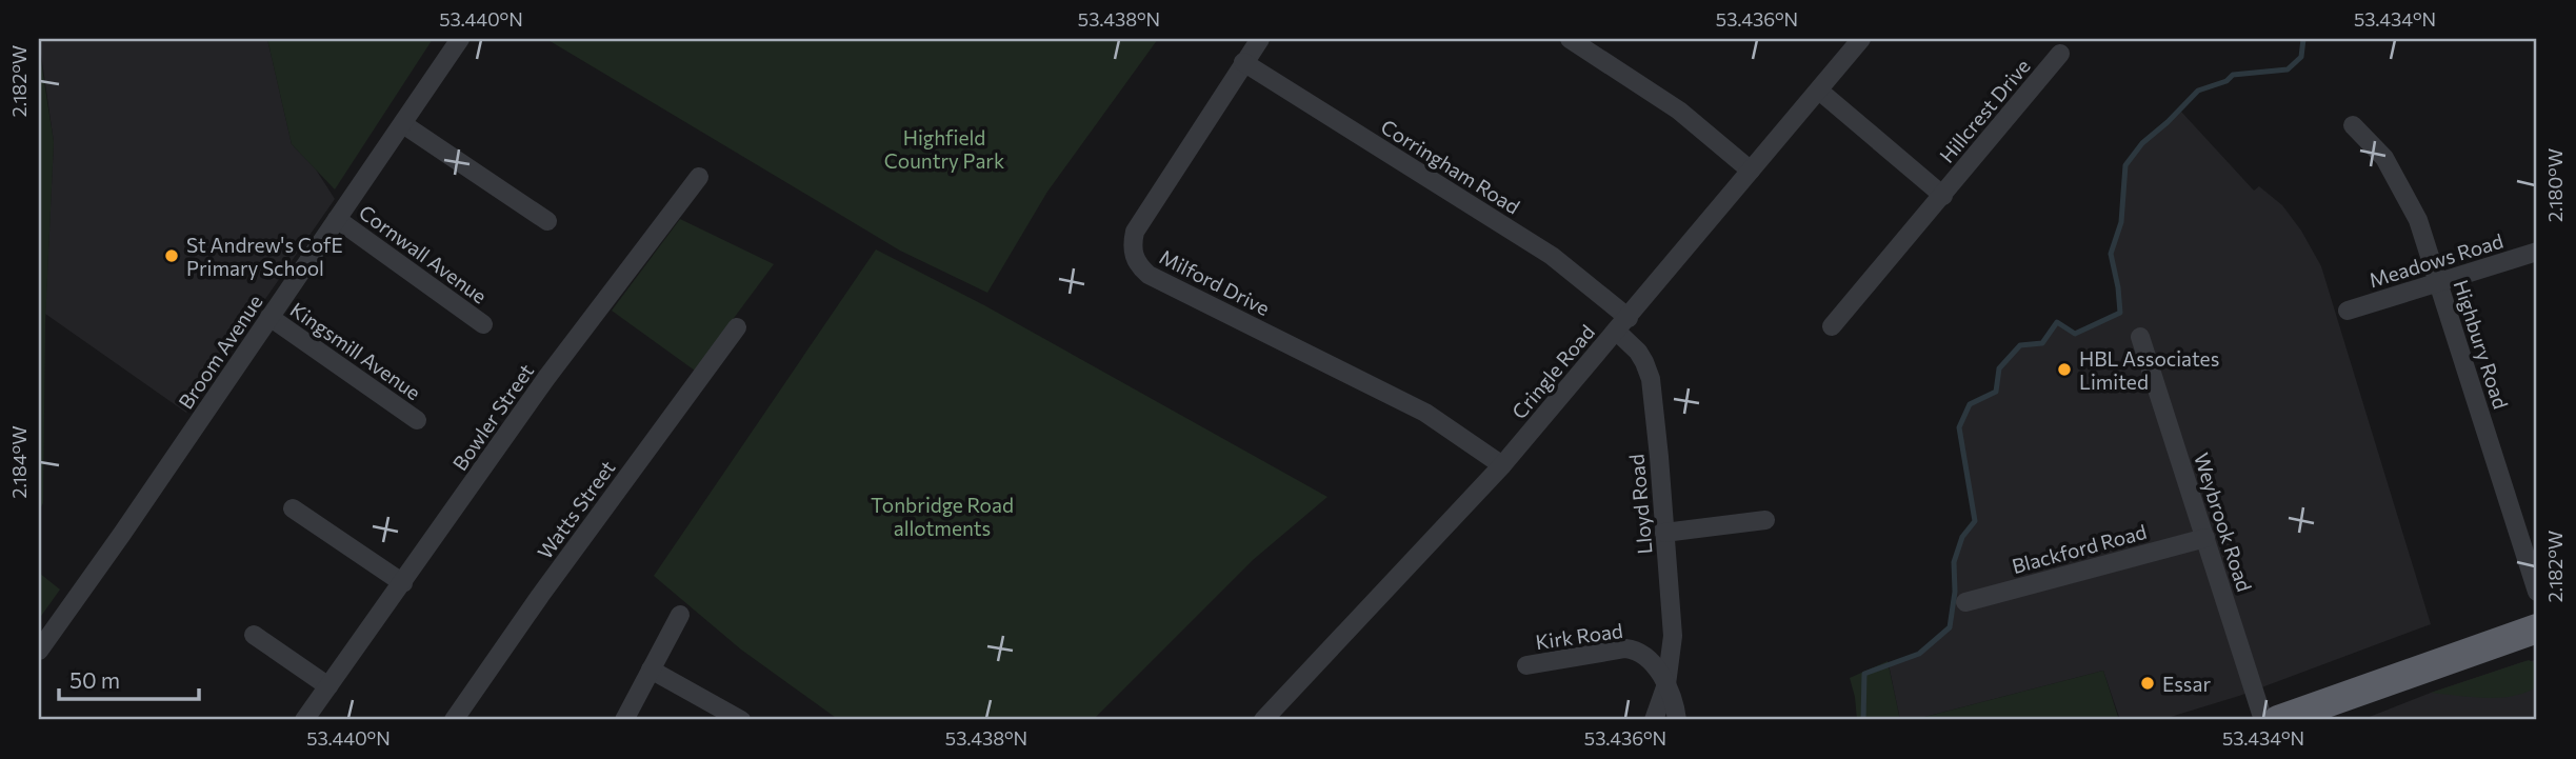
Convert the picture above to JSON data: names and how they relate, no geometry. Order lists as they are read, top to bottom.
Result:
{
  "streets": {
    "street": [
      "Hillcrest Drive",
      "Corringham Road",
      "Cornwall Avenue",
      "Meadows Road",
      "Milford Drive",
      "Highbury Road",
      "Kingsmill Avenue",
      "Broom Avenue",
      "Cringle Road",
      "Bowler Street",
      "Lloyd Road",
      "Watts Street",
      "Weybrook Road",
      "Blackford Road",
      "Kirk Road"
    ]
  },
  "crossings": [
    ["Hillcrest Drive", "Cringle Road"],
    ["Corringham Road", "Milford Drive"],
    ["Corringham Road", "Cringle Road"],
    ["Corringham Road", "Lloyd Road"],
    ["Cornwall Avenue", "Broom Avenue"],
    ["Meadows Road", "Highbury Road"],
    ["Milford Drive", "Cringle Road"],
    ["Kingsmill Avenue", "Broom Avenue"],
    ["Cringle Road", "Lloyd Road"],
    ["Lloyd Road", "Kirk Road"],
    ["Weybrook Road", "Blackford Road"]
  ],
  "parks": ["Highfield Country Park", "Tonbridge Road allotments"],
  "places": ["St Andrew's CofE Primary School", "HBL Associates Limited", "Essar"],
  "scale_bar": "50 m",
  "coordinates": [
    "53.440°N",
    "53.438°N",
    "53.436°N",
    "53.434°N",
    "2.182°W",
    "2.180°W",
    "2.184°W"
  ]
}
